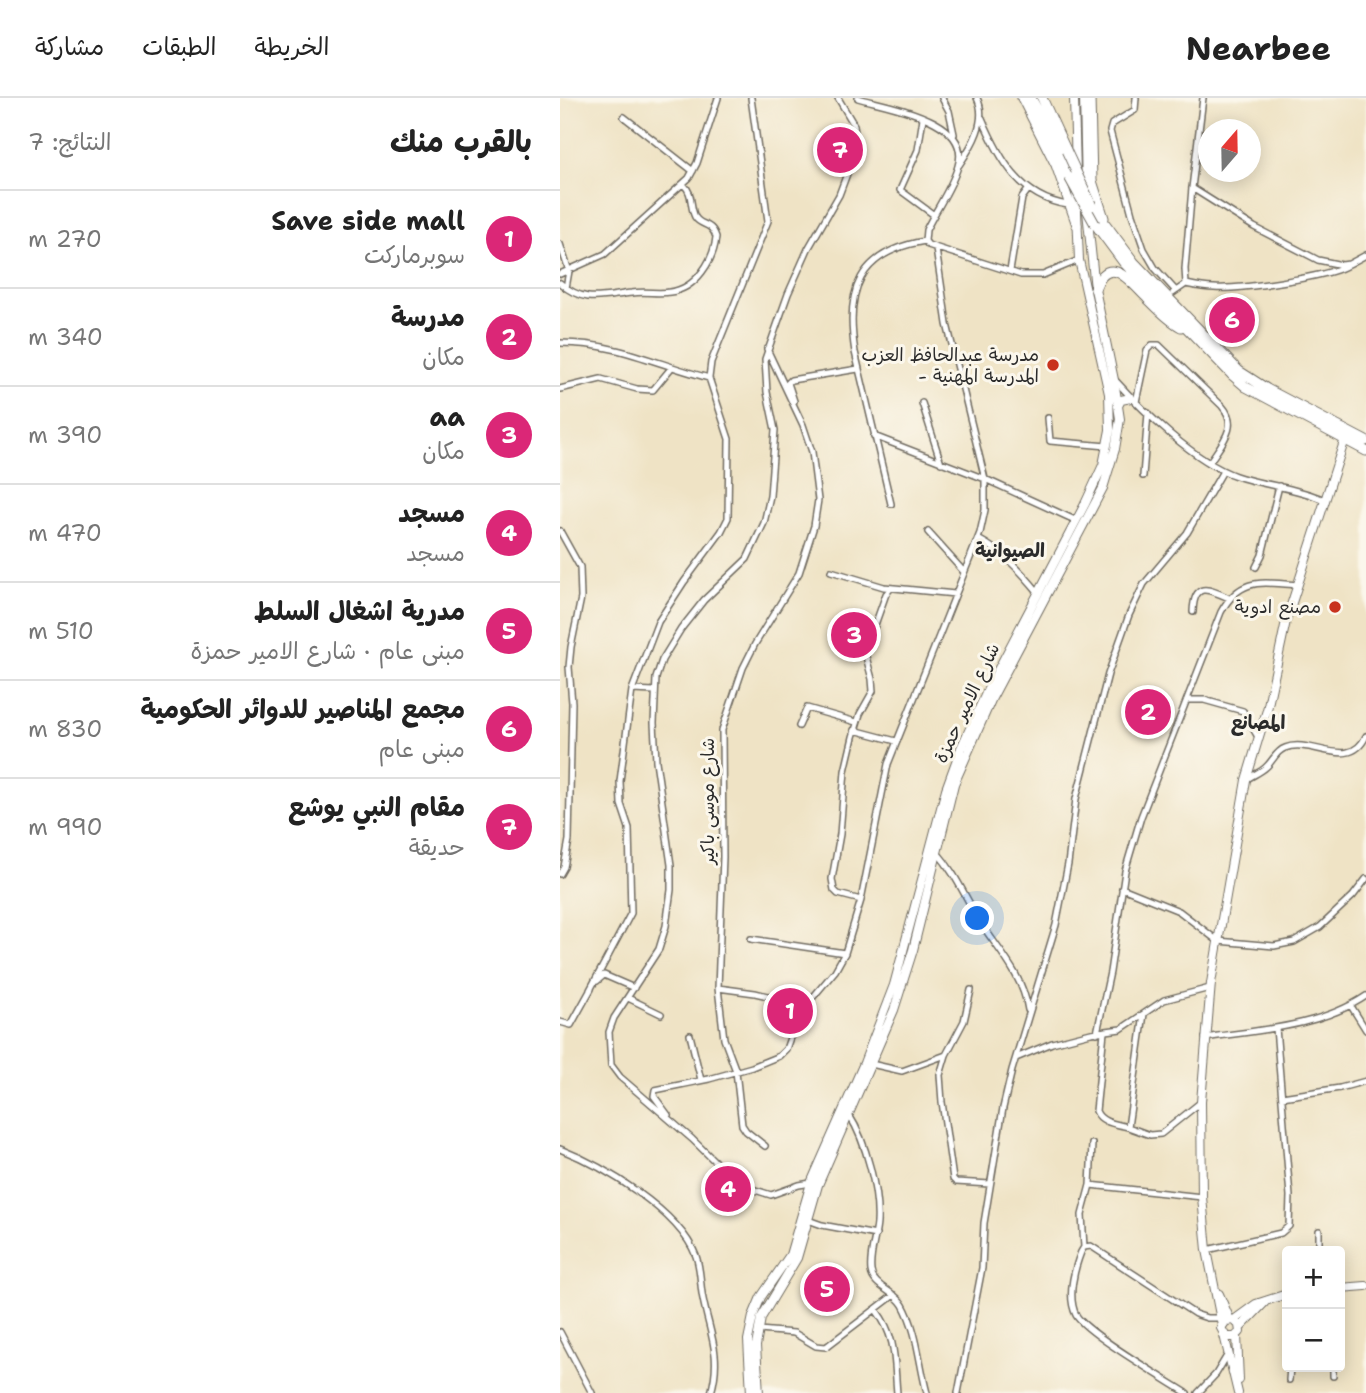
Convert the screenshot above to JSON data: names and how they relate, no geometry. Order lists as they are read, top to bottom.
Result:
{
  "streets": {
    "main road": ["شارع الامير حمزة"],
    "street": ["شارع موسى باكير"]
  },
  "districts": ["الصيوانية", "المصانع"],
  "places": ["مدرسة عبدالحافظ العزب - المدرسة المهنية", "مصنع ادوية"],
  "north": "top",
  "page": {
    "header": "Nearbee",
    "nav": ["الخريطة", "الطبقات", "مشاركة"],
    "heading": ["بالقرب منك", "النتائج: 7"],
    "pins": [
      "7",
      "6",
      "3",
      "2",
      "1",
      "4",
      "5"
    ],
    "list": [
      {
        "mark": "1",
        "name": "Save side mall",
        "note": "سوبرماركت",
        "value": "270 m"
      },
      {
        "mark": "2",
        "name": "مدرسة",
        "note": "مكان",
        "value": "340 m"
      },
      {
        "mark": "3",
        "name": "aa",
        "note": "مكان",
        "value": "390 m"
      },
      {
        "mark": "4",
        "name": "مسجد",
        "note": "مسجد",
        "value": "470 m"
      },
      {
        "mark": "5",
        "name": "مدرية اشغال السلط",
        "note": "مبنى عام · شارع الامير حمزة",
        "value": "510 m"
      },
      {
        "mark": "6",
        "name": "مجمع المناصير للدوائر الحكومية",
        "note": "مبنى عام",
        "value": "830 m"
      },
      {
        "mark": "7",
        "name": "مقام النبي يوشع",
        "note": "حديقة",
        "value": "990 m"
      }
    ],
    "map_buttons": ["+", "−"]
  }
}
